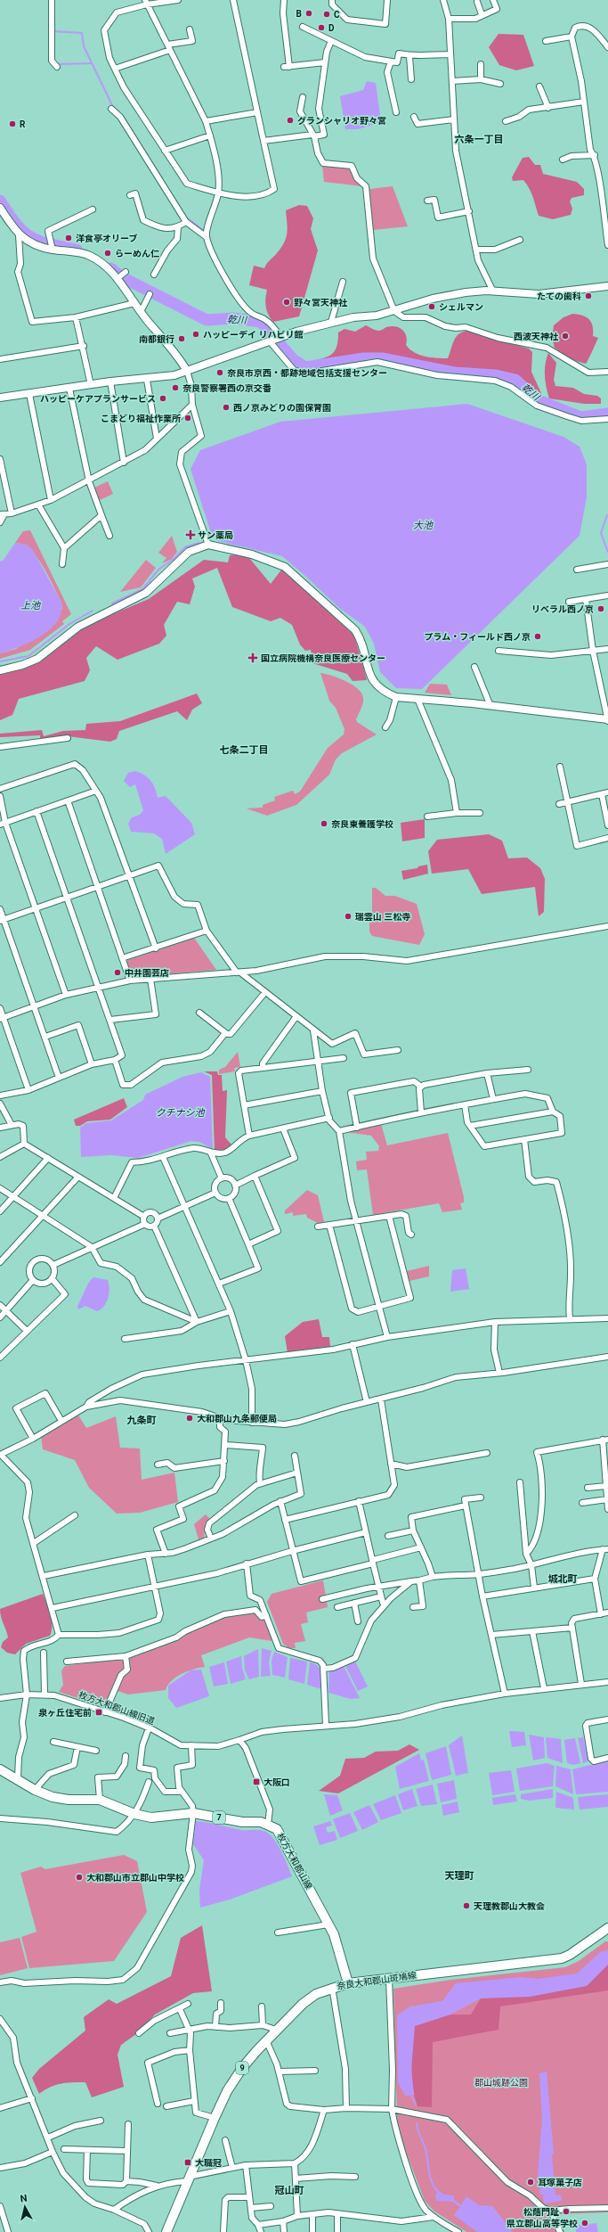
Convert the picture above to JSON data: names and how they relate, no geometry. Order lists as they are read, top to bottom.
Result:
{
  "streets": {
    "main road": [
      "7",
      "枚方大和郡山線",
      "奈良大和郡山斑鳩線",
      "9"
    ],
    "street": ["枚方大和郡山線旧道"]
  },
  "crossings": [
    ["7", "枚方大和郡山線"],
    ["枚方大和郡山線", "奈良大和郡山斑鳩線"]
  ],
  "districts": [
    "六条一丁目",
    "七条二丁目",
    "九条町",
    "城北町",
    "天理町",
    "冠山町"
  ],
  "water": [
    "乾川",
    "大池",
    "上池",
    "クチナシ池"
  ],
  "parks": ["郡山城跡公園"],
  "places": {
    "other": [
      "B",
      "C",
      "D",
      "グランシャリオ野々宮",
      "R",
      "洋食亭オリーブ",
      "らーめん仁",
      "たての歯科",
      "野々宮天神社",
      "シェルマン",
      "ハッピーデイ リハビリ館",
      "西波天神社",
      "南都銀行",
      "奈良市京西・都跡地域包括支援センター",
      "奈良警察署西の京交番",
      "ハッピーケアプランサービス",
      "西ノ京みどりの園保育園",
      "こまどり福祉作業所",
      "リベラル西ノ京",
      "プラム・フィールド西ノ京",
      "奈良東養護学校",
      "瑞雲山 三松寺",
      "中井園芸店",
      "大和郡山九条郵便局",
      "大和郡山市立郡山中学校",
      "天理教郡山大教会",
      "耳塚菓子店",
      "松蔭門趾",
      "県立郡山高等学校"
    ],
    "health": ["サン薬局", "国立病院機構奈良医療センター"],
    "transit": ["泉ヶ丘住宅前", "大阪口", "大職冠"]
  },
  "north": "top"
}
